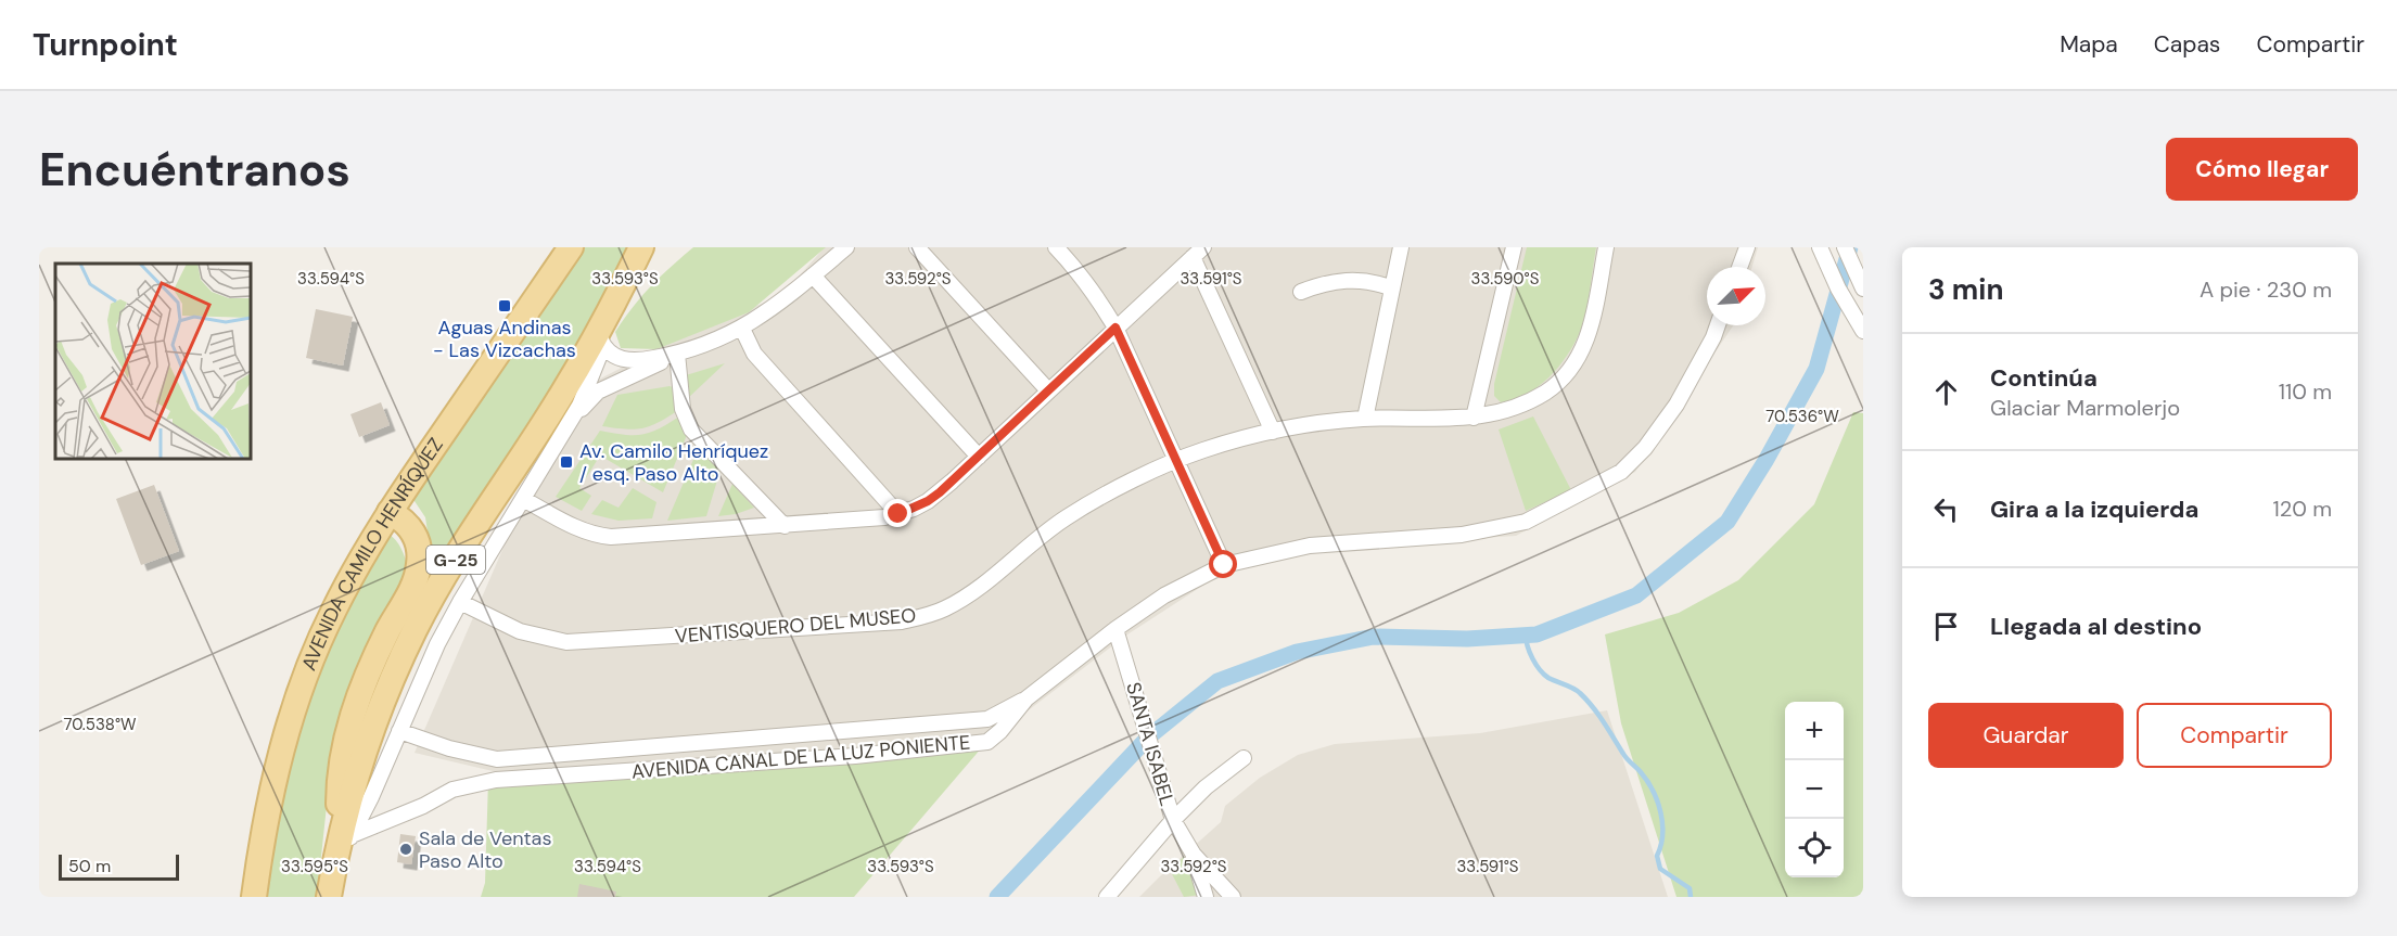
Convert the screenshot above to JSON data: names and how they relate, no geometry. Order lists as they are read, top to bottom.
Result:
{
  "streets": {
    "main road": ["AVENIDA CAMILO HENRÍQUEZ", "G-25"],
    "street": ["VENTISQUERO DEL MUSEO", "SANTA ISABEL", "AVENIDA CANAL DE LA LUZ PONIENTE"]
  },
  "crossings": [
    ["G-25", "AVENIDA CANAL DE LA LUZ PONIENTE"],
    ["SANTA ISABEL", "AVENIDA CANAL DE LA LUZ PONIENTE"]
  ],
  "places": {
    "transit": ["Aguas Andinas - Las Vizcachas", "Av. Camilo Henríquez / esq. Paso Alto"],
    "other": ["Sala de Ventas Paso Alto"]
  },
  "scale_bar": "50 m",
  "north": "top right",
  "page": {
    "header": "Turnpoint",
    "nav": ["Mapa", "Capas", "Compartir"],
    "buttons": [
      "Cómo llegar",
      ["Guardar", "Compartir"]
    ],
    "title": "Encuéntranos",
    "heading": ["3 min", "A pie · 230 m"],
    "list": [
      ["Continúa", "Glaciar Marmolerjo", "110 m"],
      ["Gira a la izquierda", "120 m"],
      "Llegada al destino"
    ],
    "map_buttons": ["+", "−"],
    "scale": "50 m"
  },
  "coordinates": [
    "33.594°S",
    "33.593°S",
    "33.592°S",
    "33.591°S",
    "33.590°S",
    "70.536°W",
    "70.538°W",
    "33.595°S"
  ]
}
